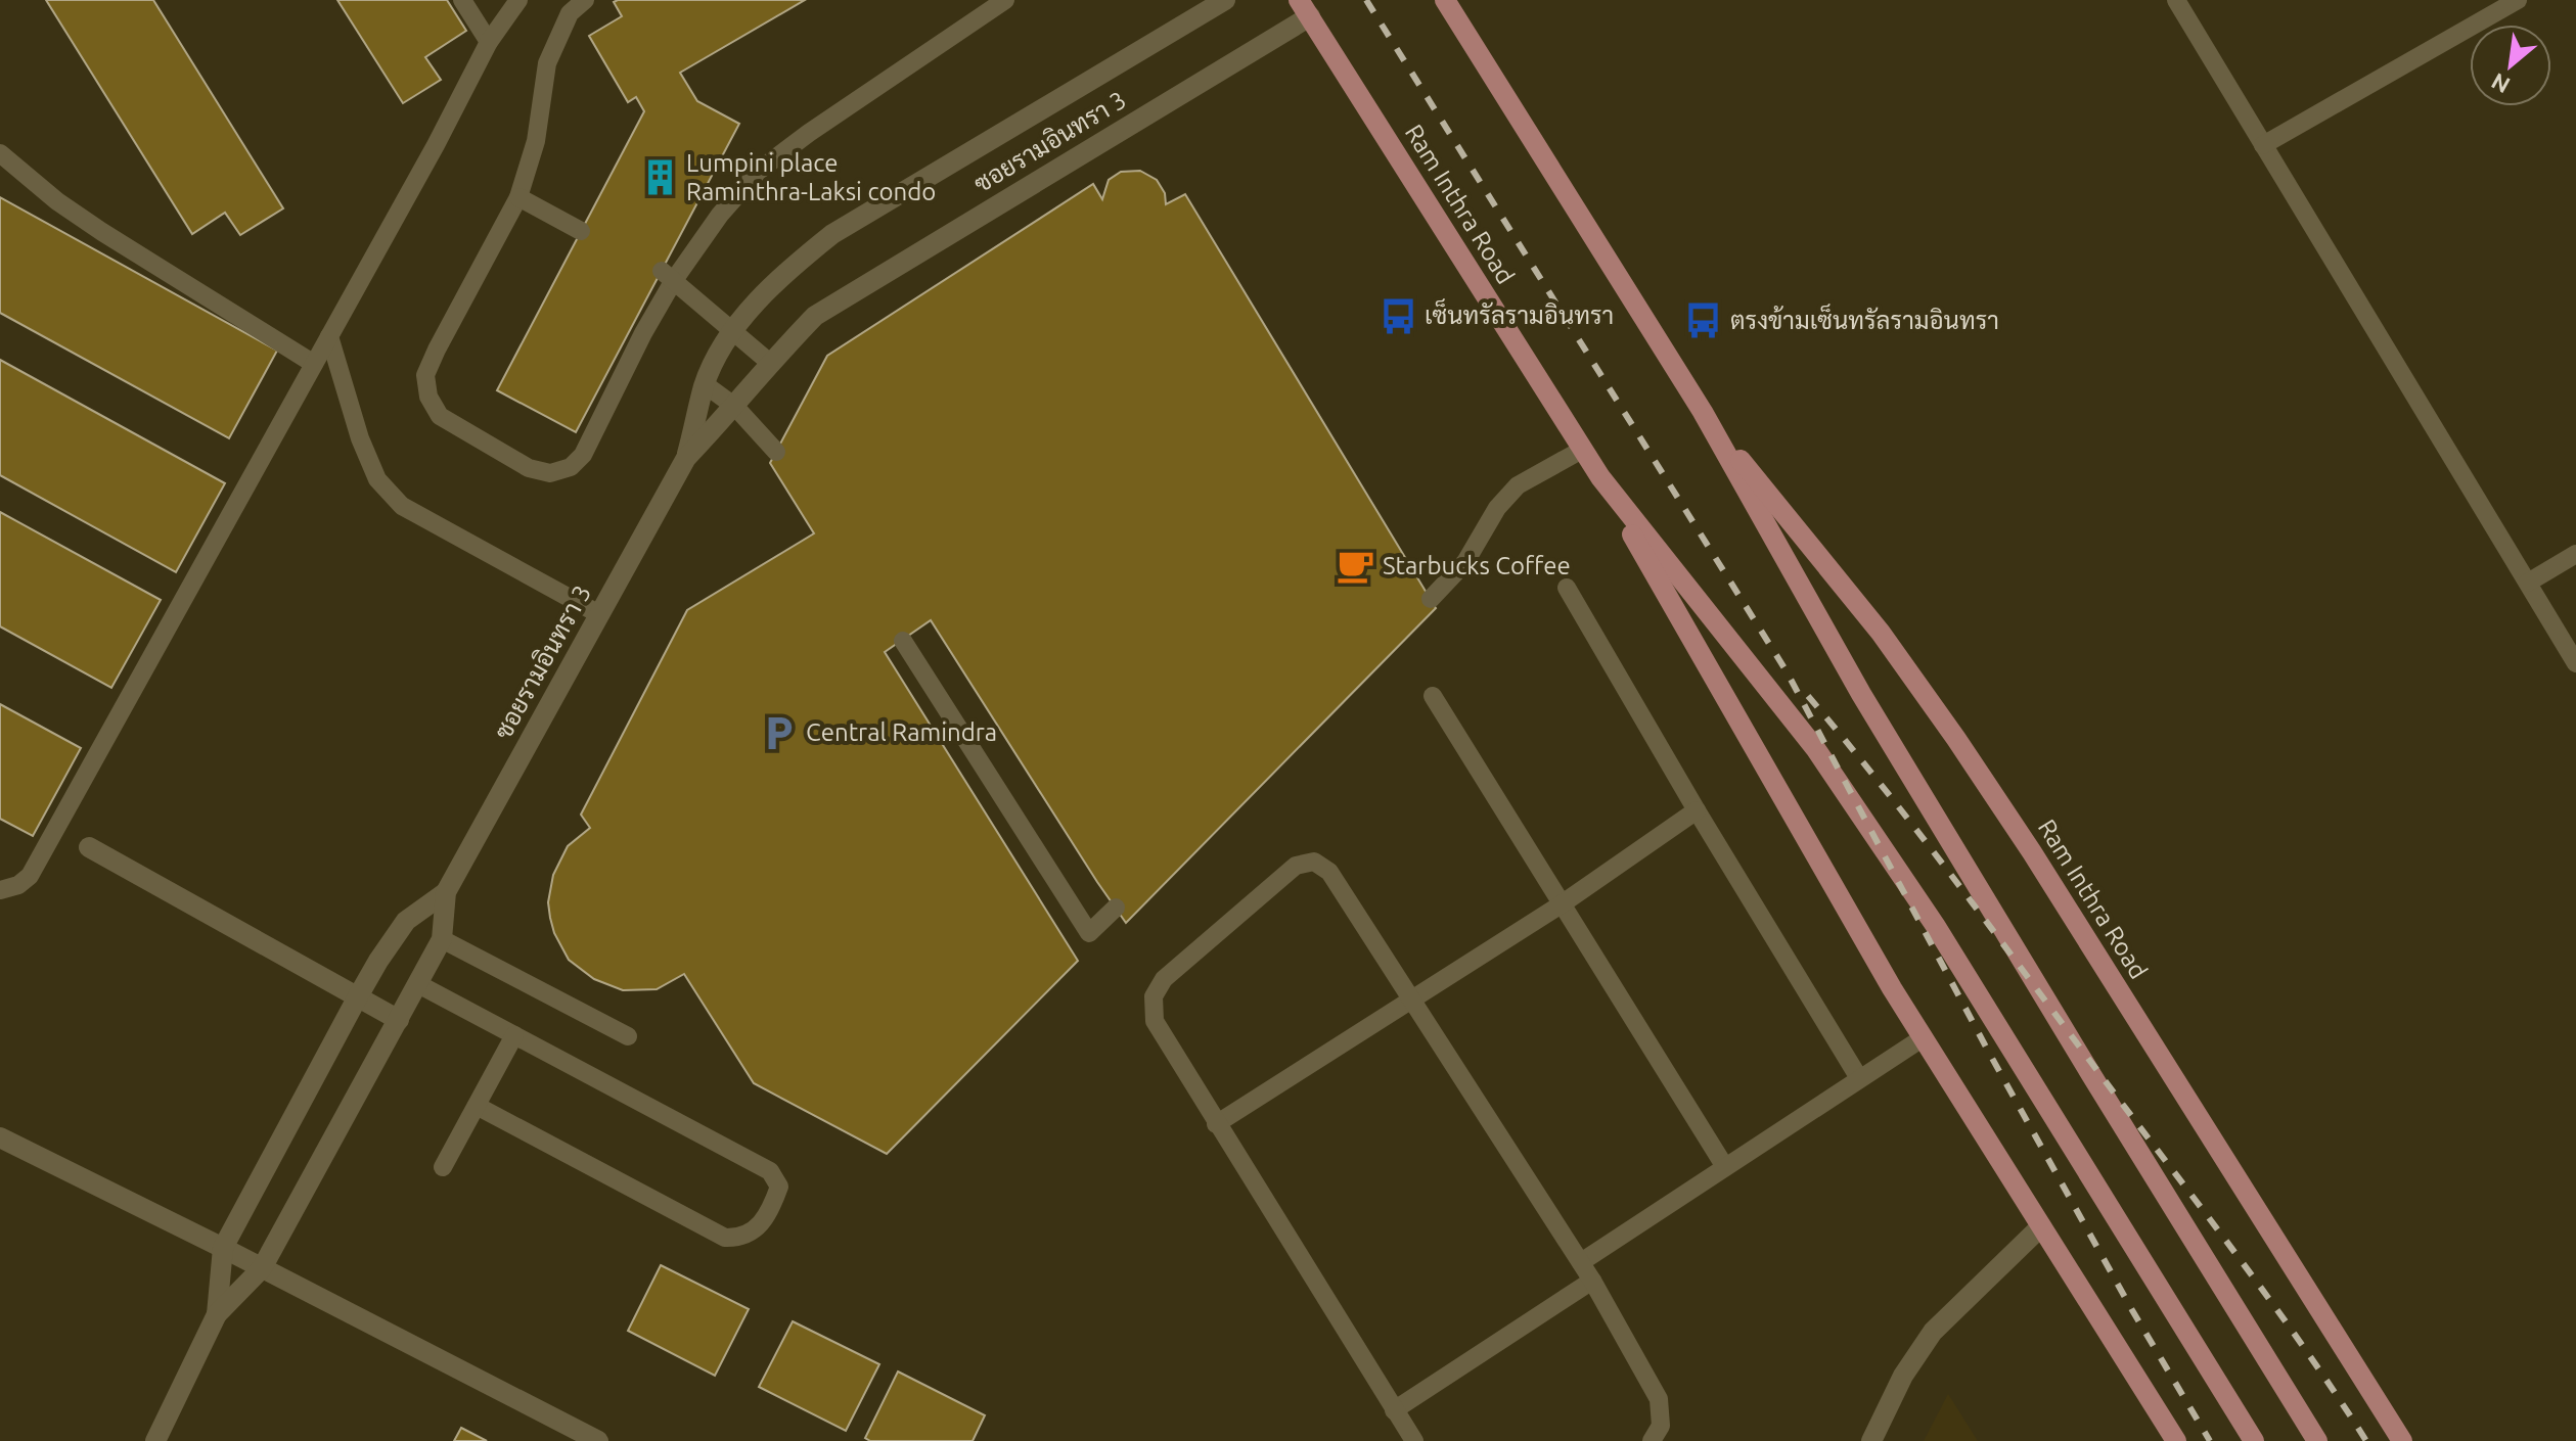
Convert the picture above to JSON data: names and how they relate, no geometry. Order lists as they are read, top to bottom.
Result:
{
  "streets": {
    "main road": ["Ram Inthra Road"],
    "street": ["ซอยรามอินทรา 3"]
  },
  "crossings": [
    ["ซอยรามอินทรา 3", "Ram Inthra Road"]
  ],
  "places": {
    "building": ["Lumpini place Raminthra-Laksi condo"],
    "bus stop": ["เซ็นทรัลรามอินทรา", "ตรงข้ามเซ็นทรัลรามอินทรา"],
    "cafe": ["Starbucks Coffee"],
    "parking": ["Central Ramindra"]
  },
  "north": "bottom left"
}
